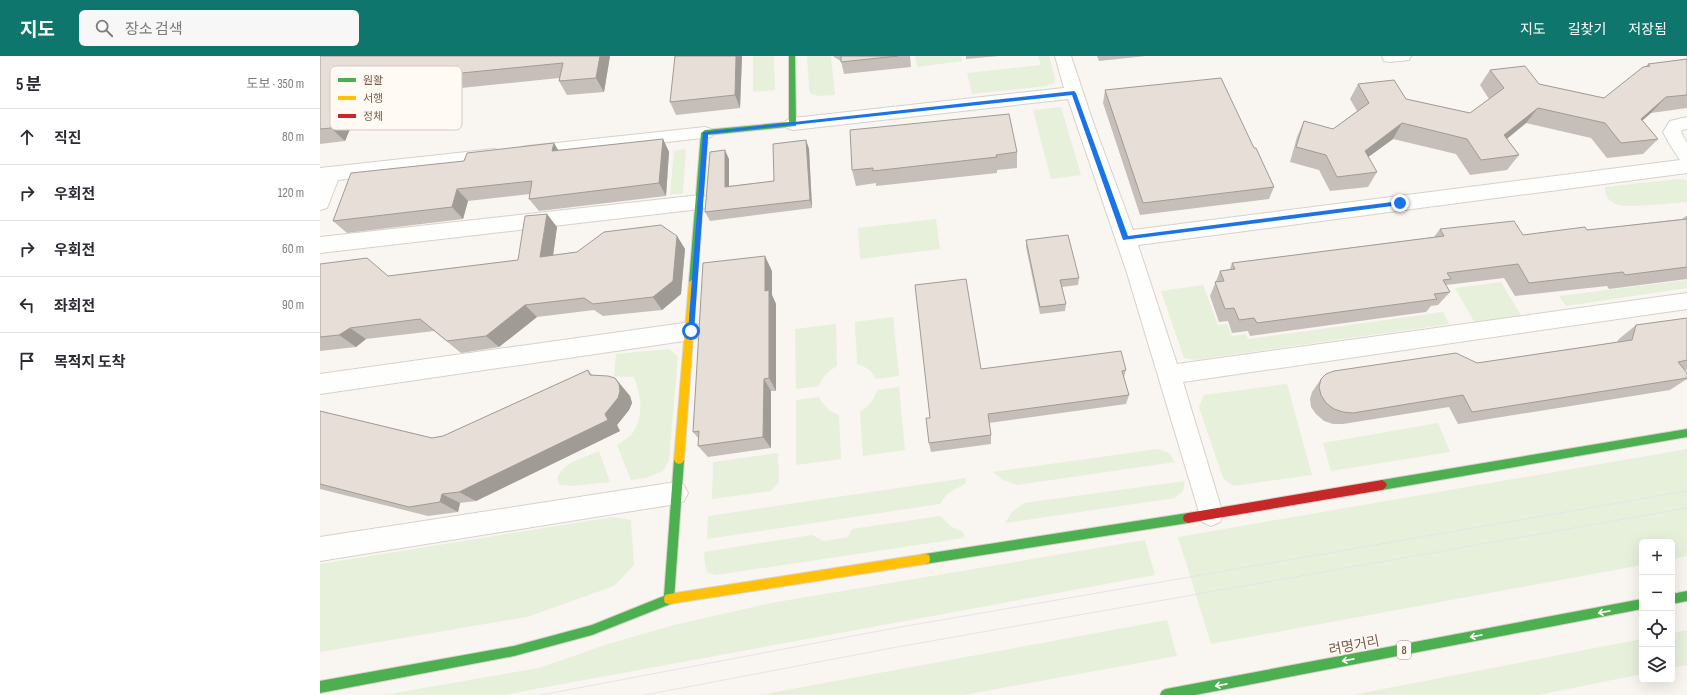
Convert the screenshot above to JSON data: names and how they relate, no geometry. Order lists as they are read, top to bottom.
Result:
{
  "streets": {
    "main road": ["려명거리", "8"]
  },
  "one_way": ["려명거리"],
  "legend": ["원활", "서행", "정체"],
  "page": {
    "header": "지도",
    "search": "장소 검색",
    "nav": ["지도", "길찾기", "저장됨"],
    "heading": ["5 분", "도보 · 350 m"],
    "list": [
      ["직진", "80 m"],
      ["우회전", "120 m"],
      ["우회전", "60 m"],
      ["좌회전", "90 m"],
      "목적지 도착"
    ],
    "map_buttons": ["+", "−"]
  }
}
